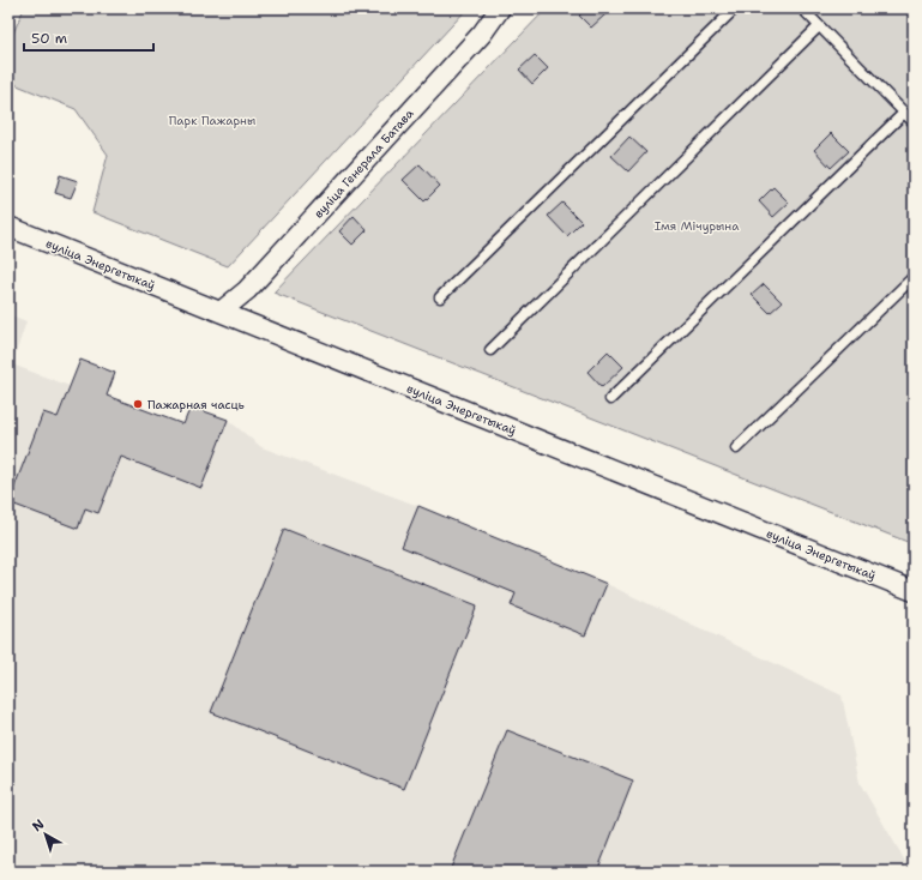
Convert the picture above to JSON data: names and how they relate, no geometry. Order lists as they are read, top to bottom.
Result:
{
  "streets": {
    "street": ["вуліца Генерала Батава", "вуліца Энергетыкаў"]
  },
  "crossings": [
    ["вуліца Генерала Батава", "вуліца Энергетыкаў"]
  ],
  "parks": ["Парк Пажарны", "Імя Мічурына"],
  "places": ["Пажарная часць"],
  "scale_bar": "50 m",
  "north": "top left"
}
